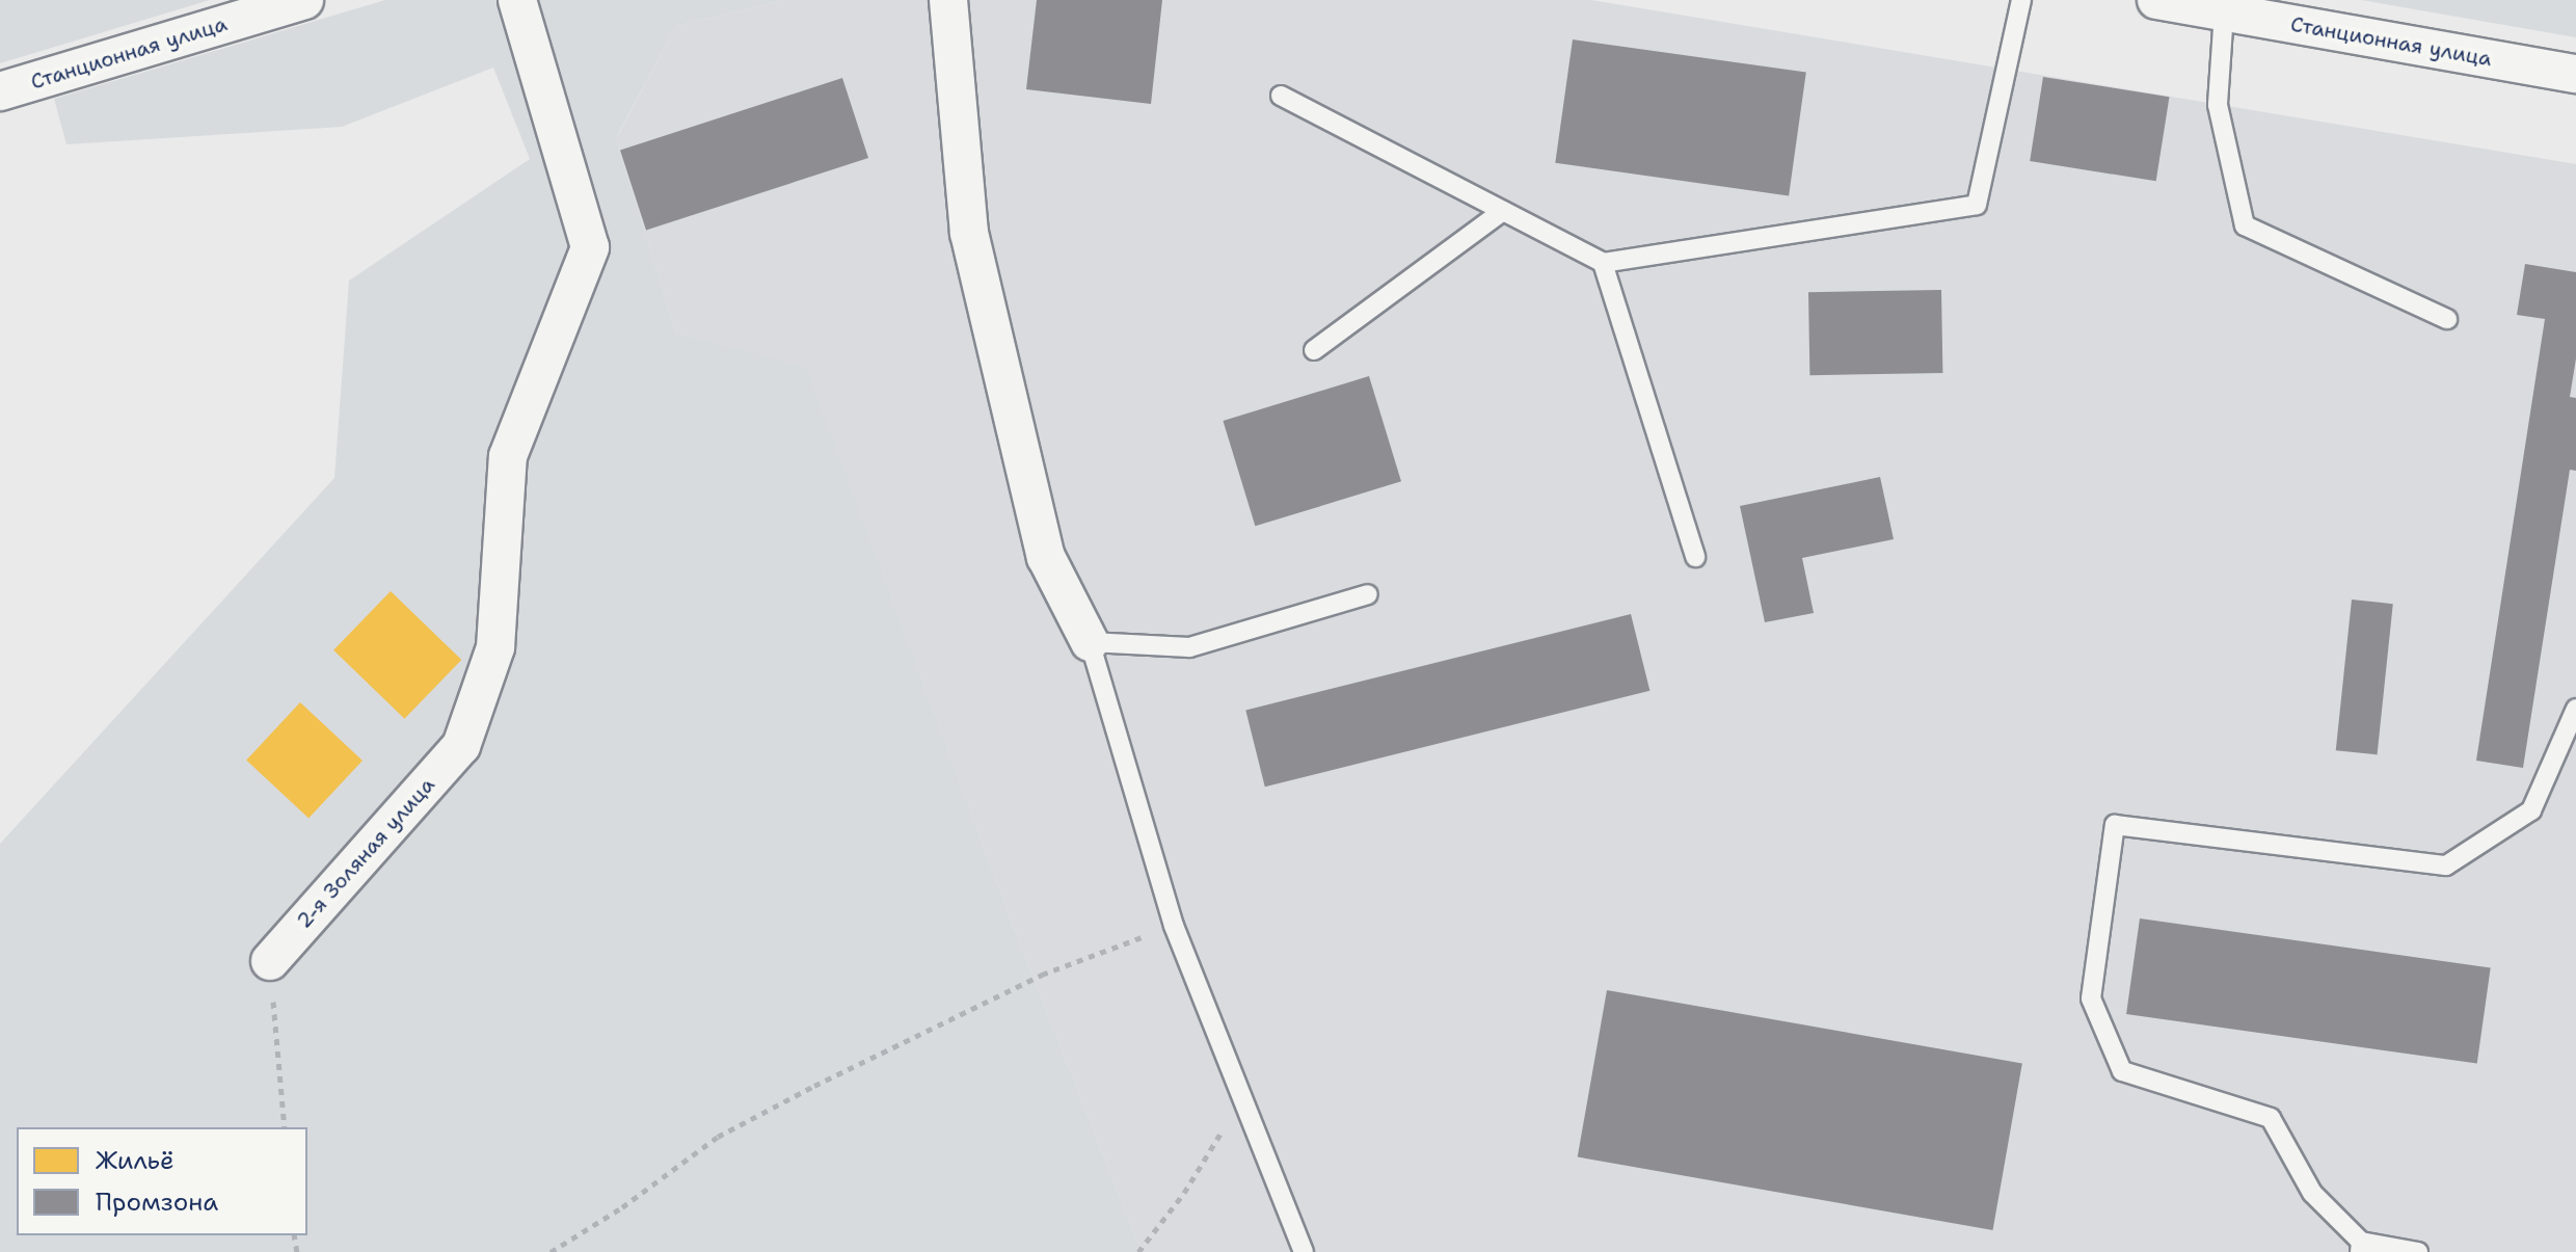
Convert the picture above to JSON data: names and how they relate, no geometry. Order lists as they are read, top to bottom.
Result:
{
  "streets": {
    "street": ["Станционная улица", "2-я Золяная улица"]
  },
  "legend": ["Жильё", "Промзона"]
}
